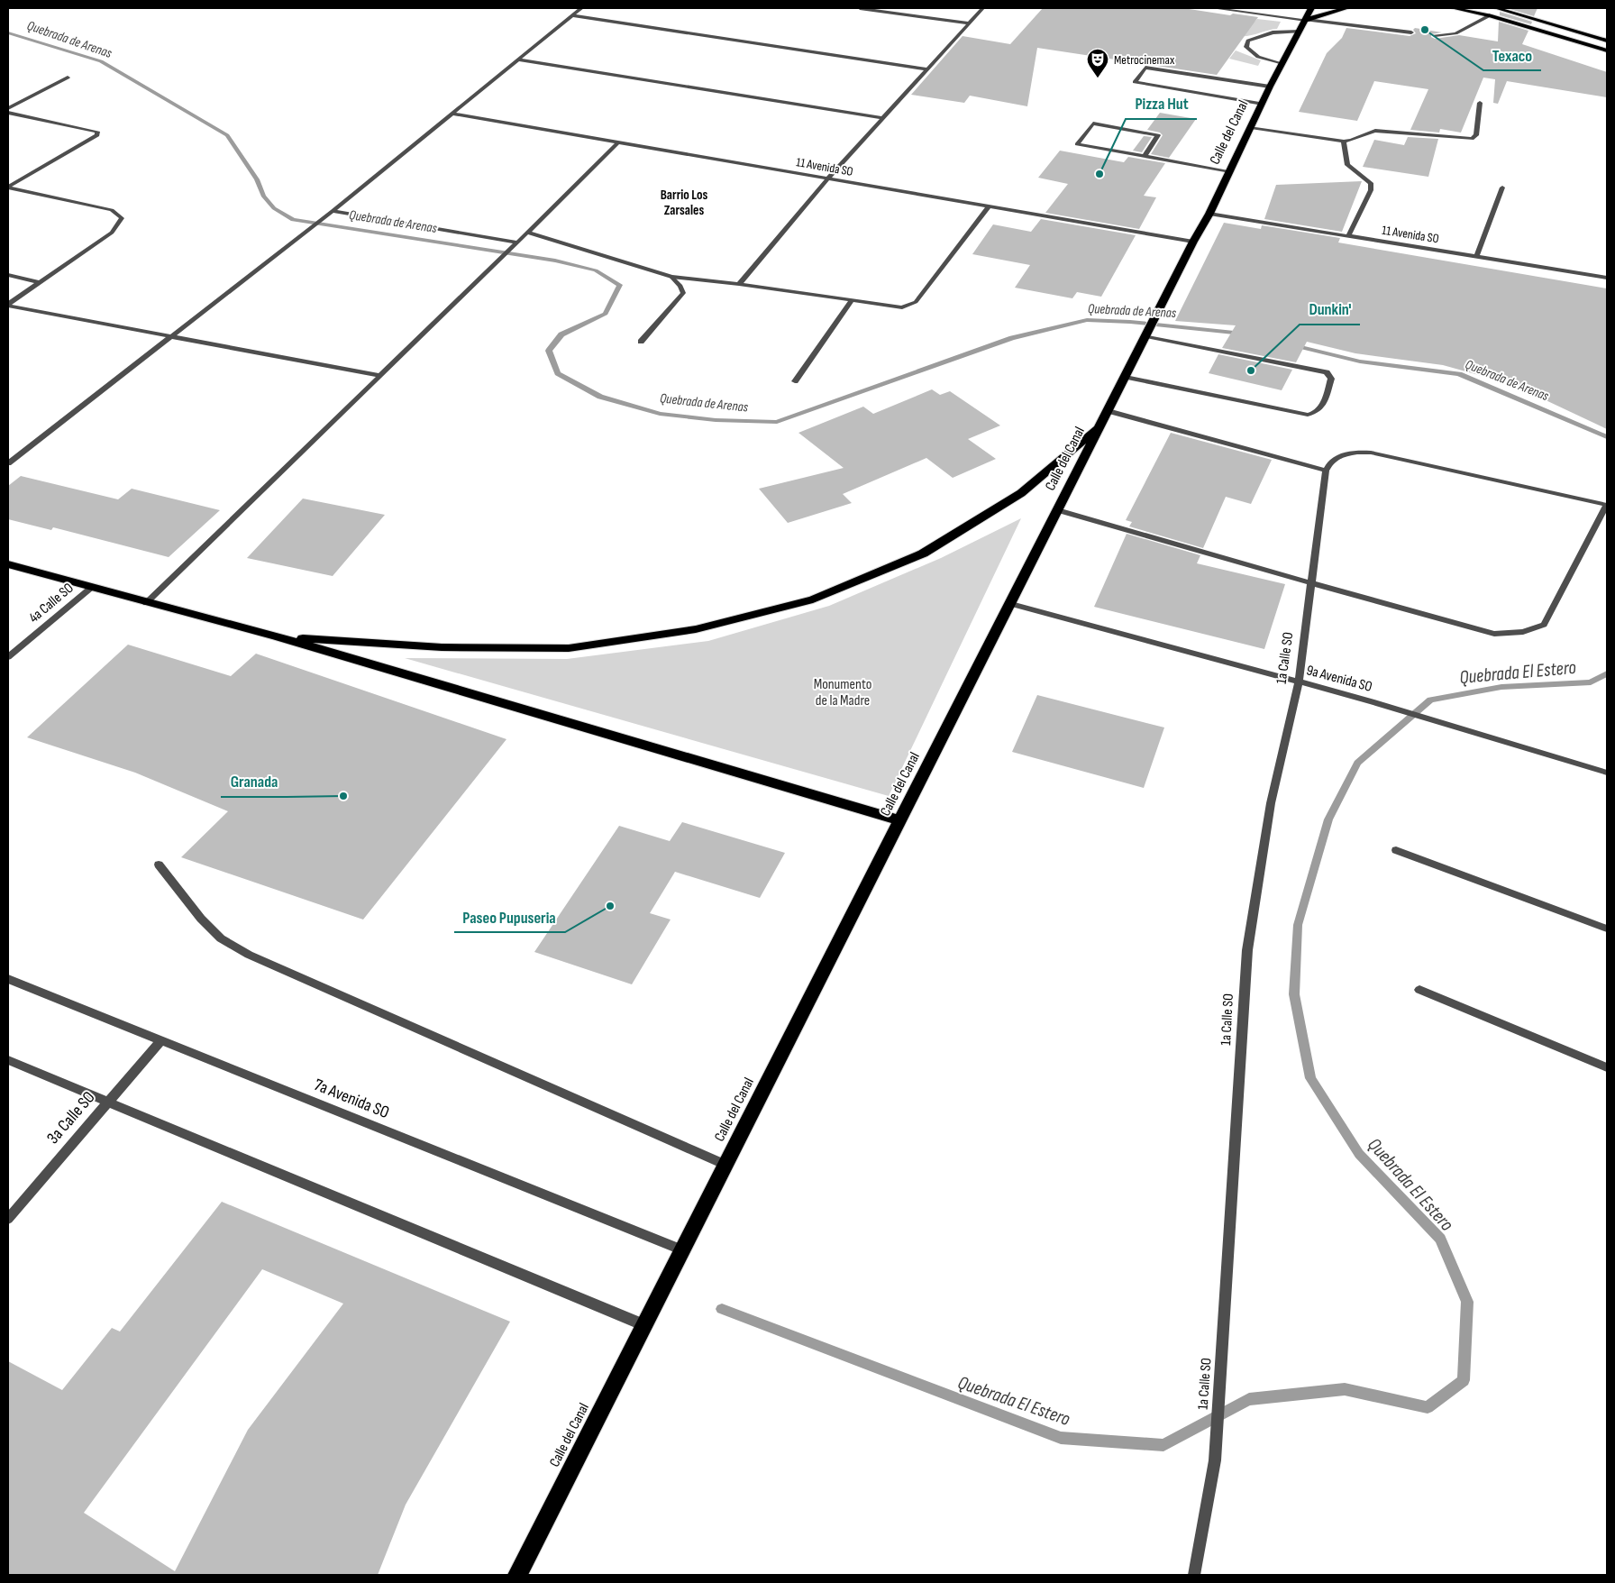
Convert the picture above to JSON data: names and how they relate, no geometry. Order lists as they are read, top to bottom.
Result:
{
  "streets": {
    "highway": ["Calle del Canal"],
    "street": [
      "11 Avenida SO",
      "4a Calle SO",
      "1a Calle SO",
      "9a Avenida SO",
      "7a Avenida SO",
      "3a Calle SO"
    ]
  },
  "crossings": [
    ["Calle del Canal", "11 Avenida SO"],
    ["Calle del Canal", "9a Avenida SO"],
    ["Calle del Canal", "7a Avenida SO"],
    ["1a Calle SO", "9a Avenida SO"],
    ["7a Avenida SO", "3a Calle SO"]
  ],
  "districts": ["Barrio Los Zarsales"],
  "water": ["Quebrada de Arenas", "Quebrada El Estero"],
  "parks": ["Monumento de la Madre"],
  "places": {
    "other": [
      "Texaco",
      "Pizza Hut",
      "Dunkin'",
      "Granada",
      "Paseo Pupuseria"
    ],
    "theatre": ["Metrocinemax"]
  }
}
